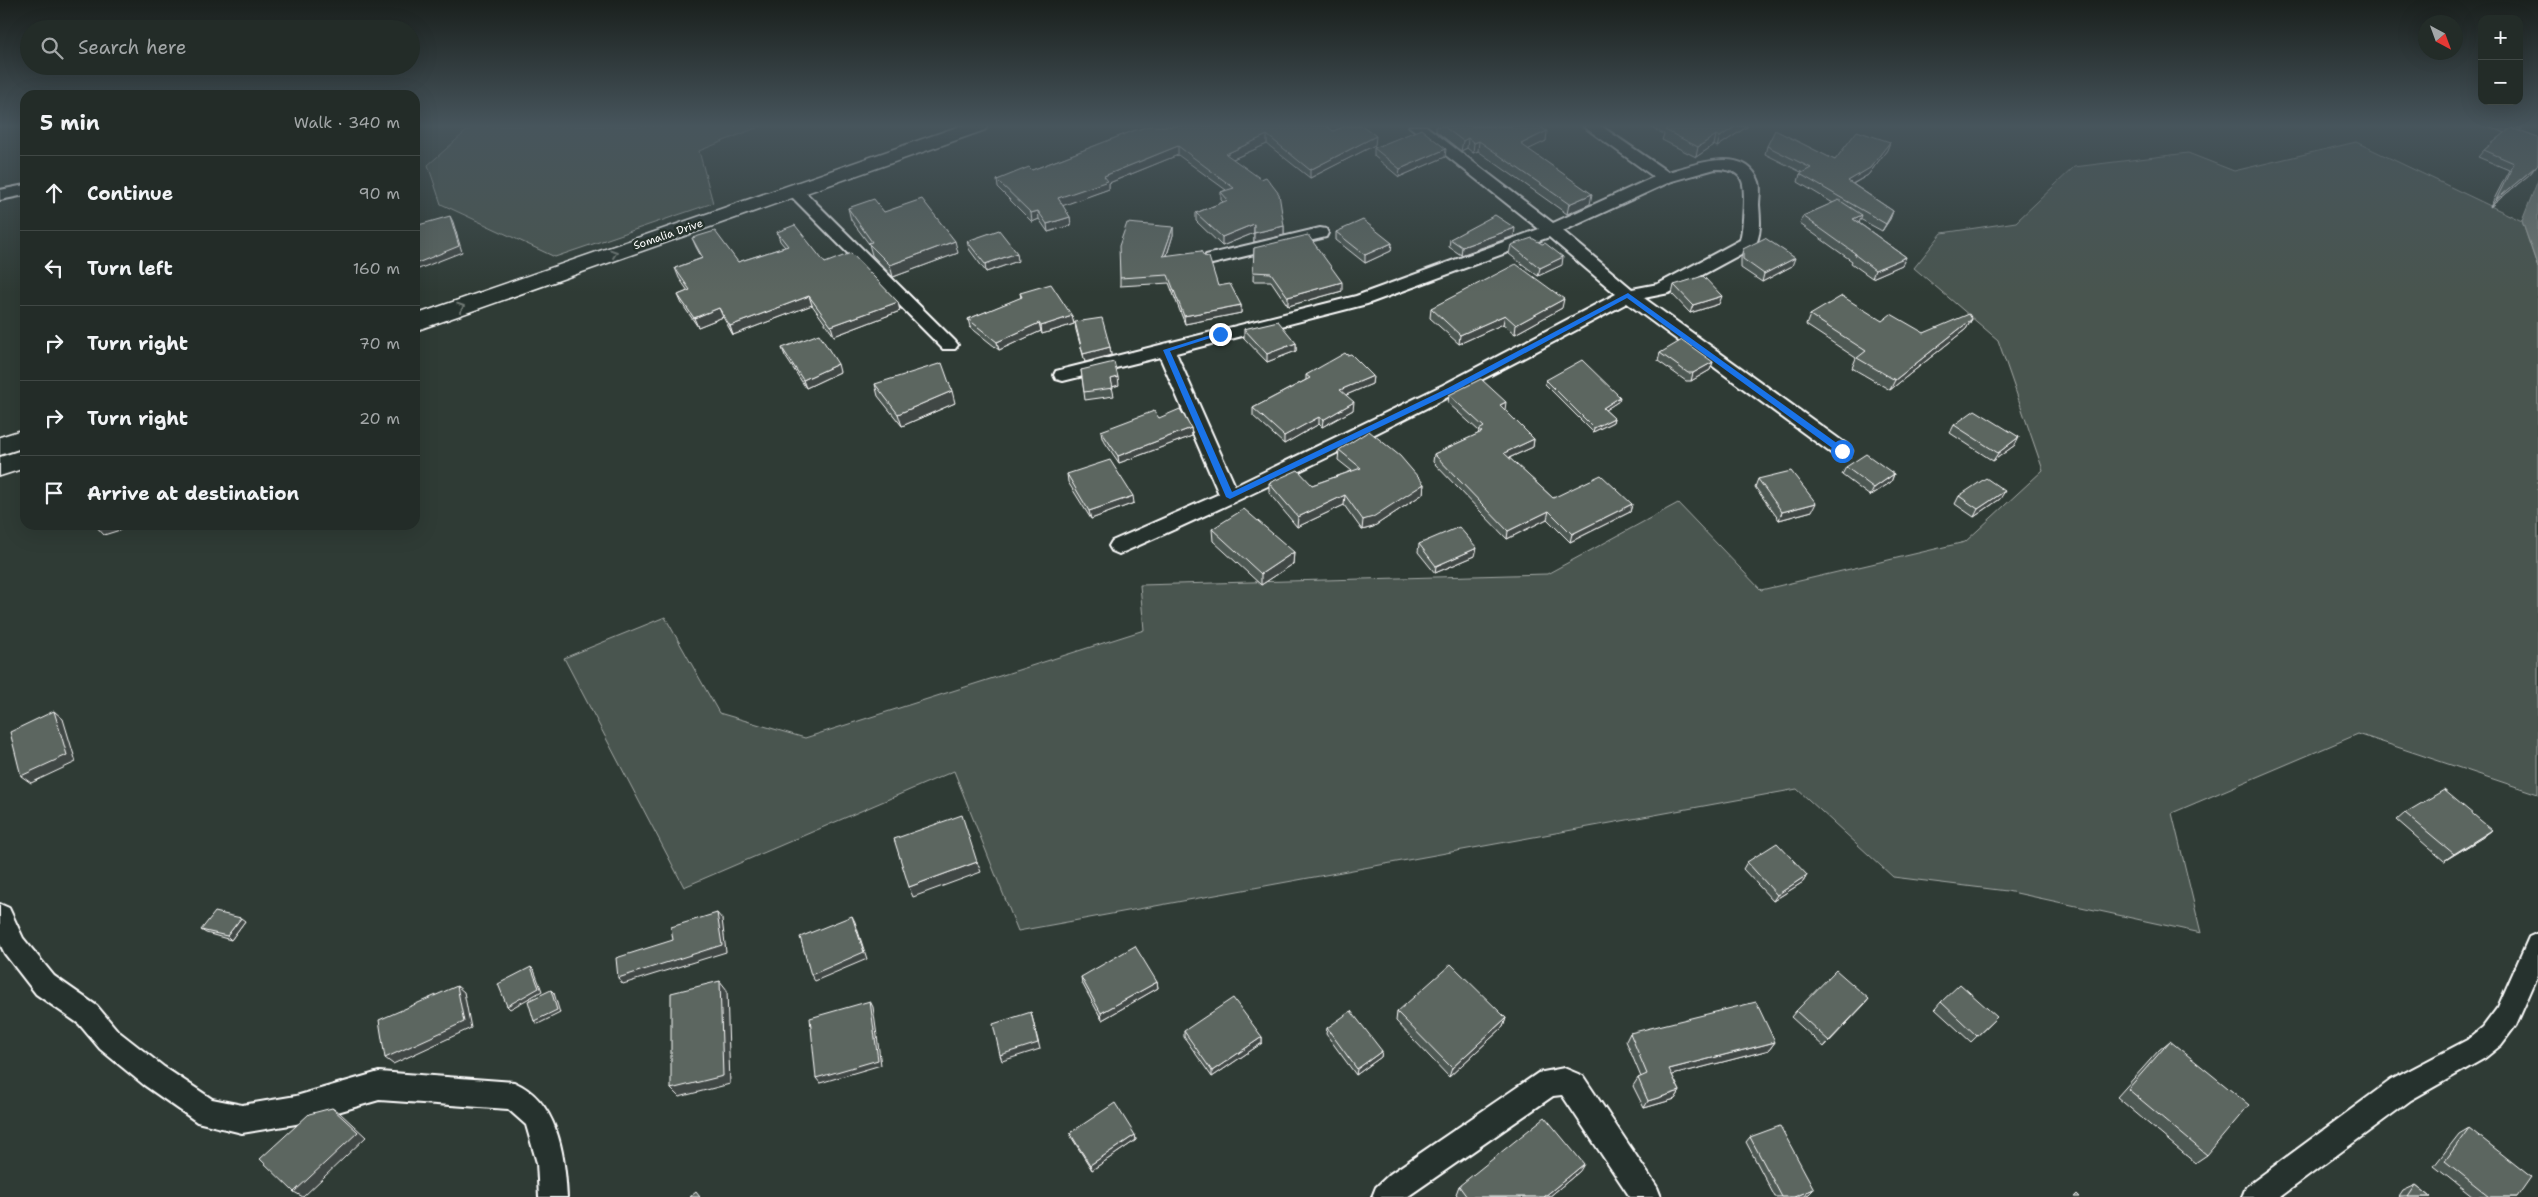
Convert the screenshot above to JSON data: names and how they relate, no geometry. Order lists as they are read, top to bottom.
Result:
{
  "streets": {
    "main road": ["Somalia Drive"]
  },
  "north": "bottom right",
  "page": {
    "map_buttons": ["+", "−"],
    "search": "Search here",
    "heading": ["5 min", "Walk · 340 m"],
    "list": [
      ["Continue", "90 m"],
      ["Turn left", "160 m"],
      ["Turn right", "70 m"],
      ["Turn right", "20 m"],
      "Arrive at destination"
    ]
  }
}
